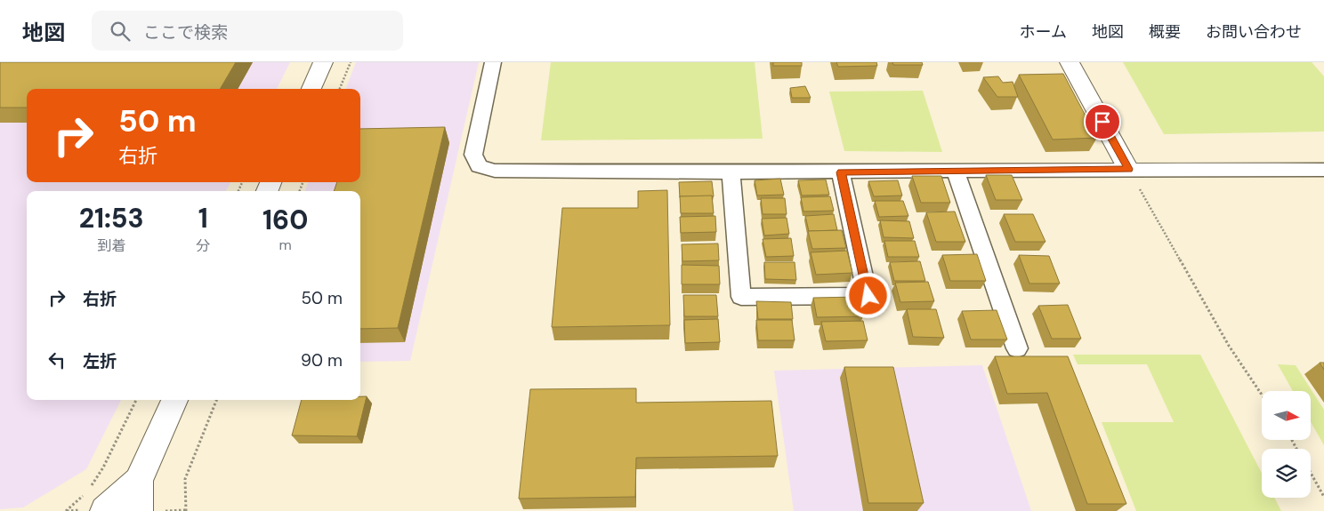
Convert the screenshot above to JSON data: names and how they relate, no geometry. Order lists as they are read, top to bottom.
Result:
{
  "north": "right",
  "page": {
    "header": "地図",
    "search": "ここで検索",
    "nav": [
      "ホーム",
      "地図",
      "概要",
      "お問い合わせ"
    ],
    "turn": ["50 m", "右折"],
    "eta": [
      "21:53",
      "到着",
      "1",
      "分",
      "160",
      "m"
    ],
    "list": [
      {
        "name": "右折",
        "value": "50 m"
      },
      {
        "name": "左折",
        "value": "90 m"
      }
    ]
  }
}
